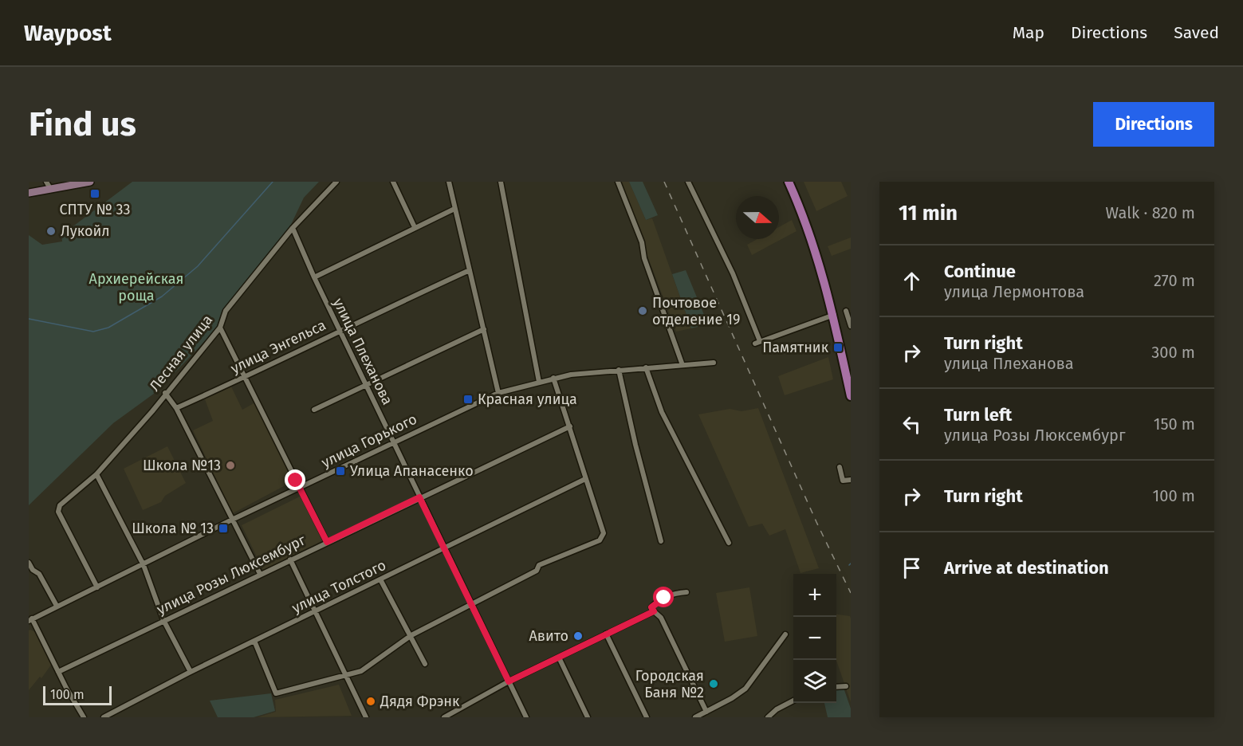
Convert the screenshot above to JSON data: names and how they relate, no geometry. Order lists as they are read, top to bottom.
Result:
{
  "streets": {
    "street": [
      "улица Энгельса",
      "улица Плеханова",
      "Лесная улица",
      "улица Горького",
      "улица Розы Люксембург",
      "улица Толстого"
    ]
  },
  "crossings": [
    ["улица Энгельса", "улица Плеханова"],
    ["улица Плеханова", "Лесная улица"],
    ["улица Плеханова", "улица Горького"],
    ["улица Плеханова", "улица Розы Люксембург"],
    ["улица Плеханова", "улица Толстого"],
    ["Лесная улица", "улица Горького"]
  ],
  "parks": ["Архиерейская роща"],
  "places": {
    "transit": [
      "СПТУ № 33",
      "Памятник",
      "Красная улица",
      "Улица Апанасенко",
      "Школа № 13"
    ],
    "other": [
      "Лукойл",
      "Почтовое отделение 19",
      "Школа №13",
      "Авито",
      "Городская Баня №2",
      "Дядя Фрэнк"
    ]
  },
  "scale_bar": "100 m",
  "north": "right",
  "page": {
    "header": "Waypost",
    "nav": ["Map", "Directions", "Saved"],
    "buttons": "Directions",
    "title": "Find us",
    "heading": ["11 min", "Walk · 820 m"],
    "list": [
      ["Continue", "улица Лермонтова", "270 m"],
      ["Turn right", "улица Плеханова", "300 m"],
      ["Turn left", "улица Розы Люксембург", "150 m"],
      ["Turn right", "100 m"],
      "Arrive at destination"
    ],
    "map_buttons": ["+", "−"],
    "scale": "100 m"
  }
}
